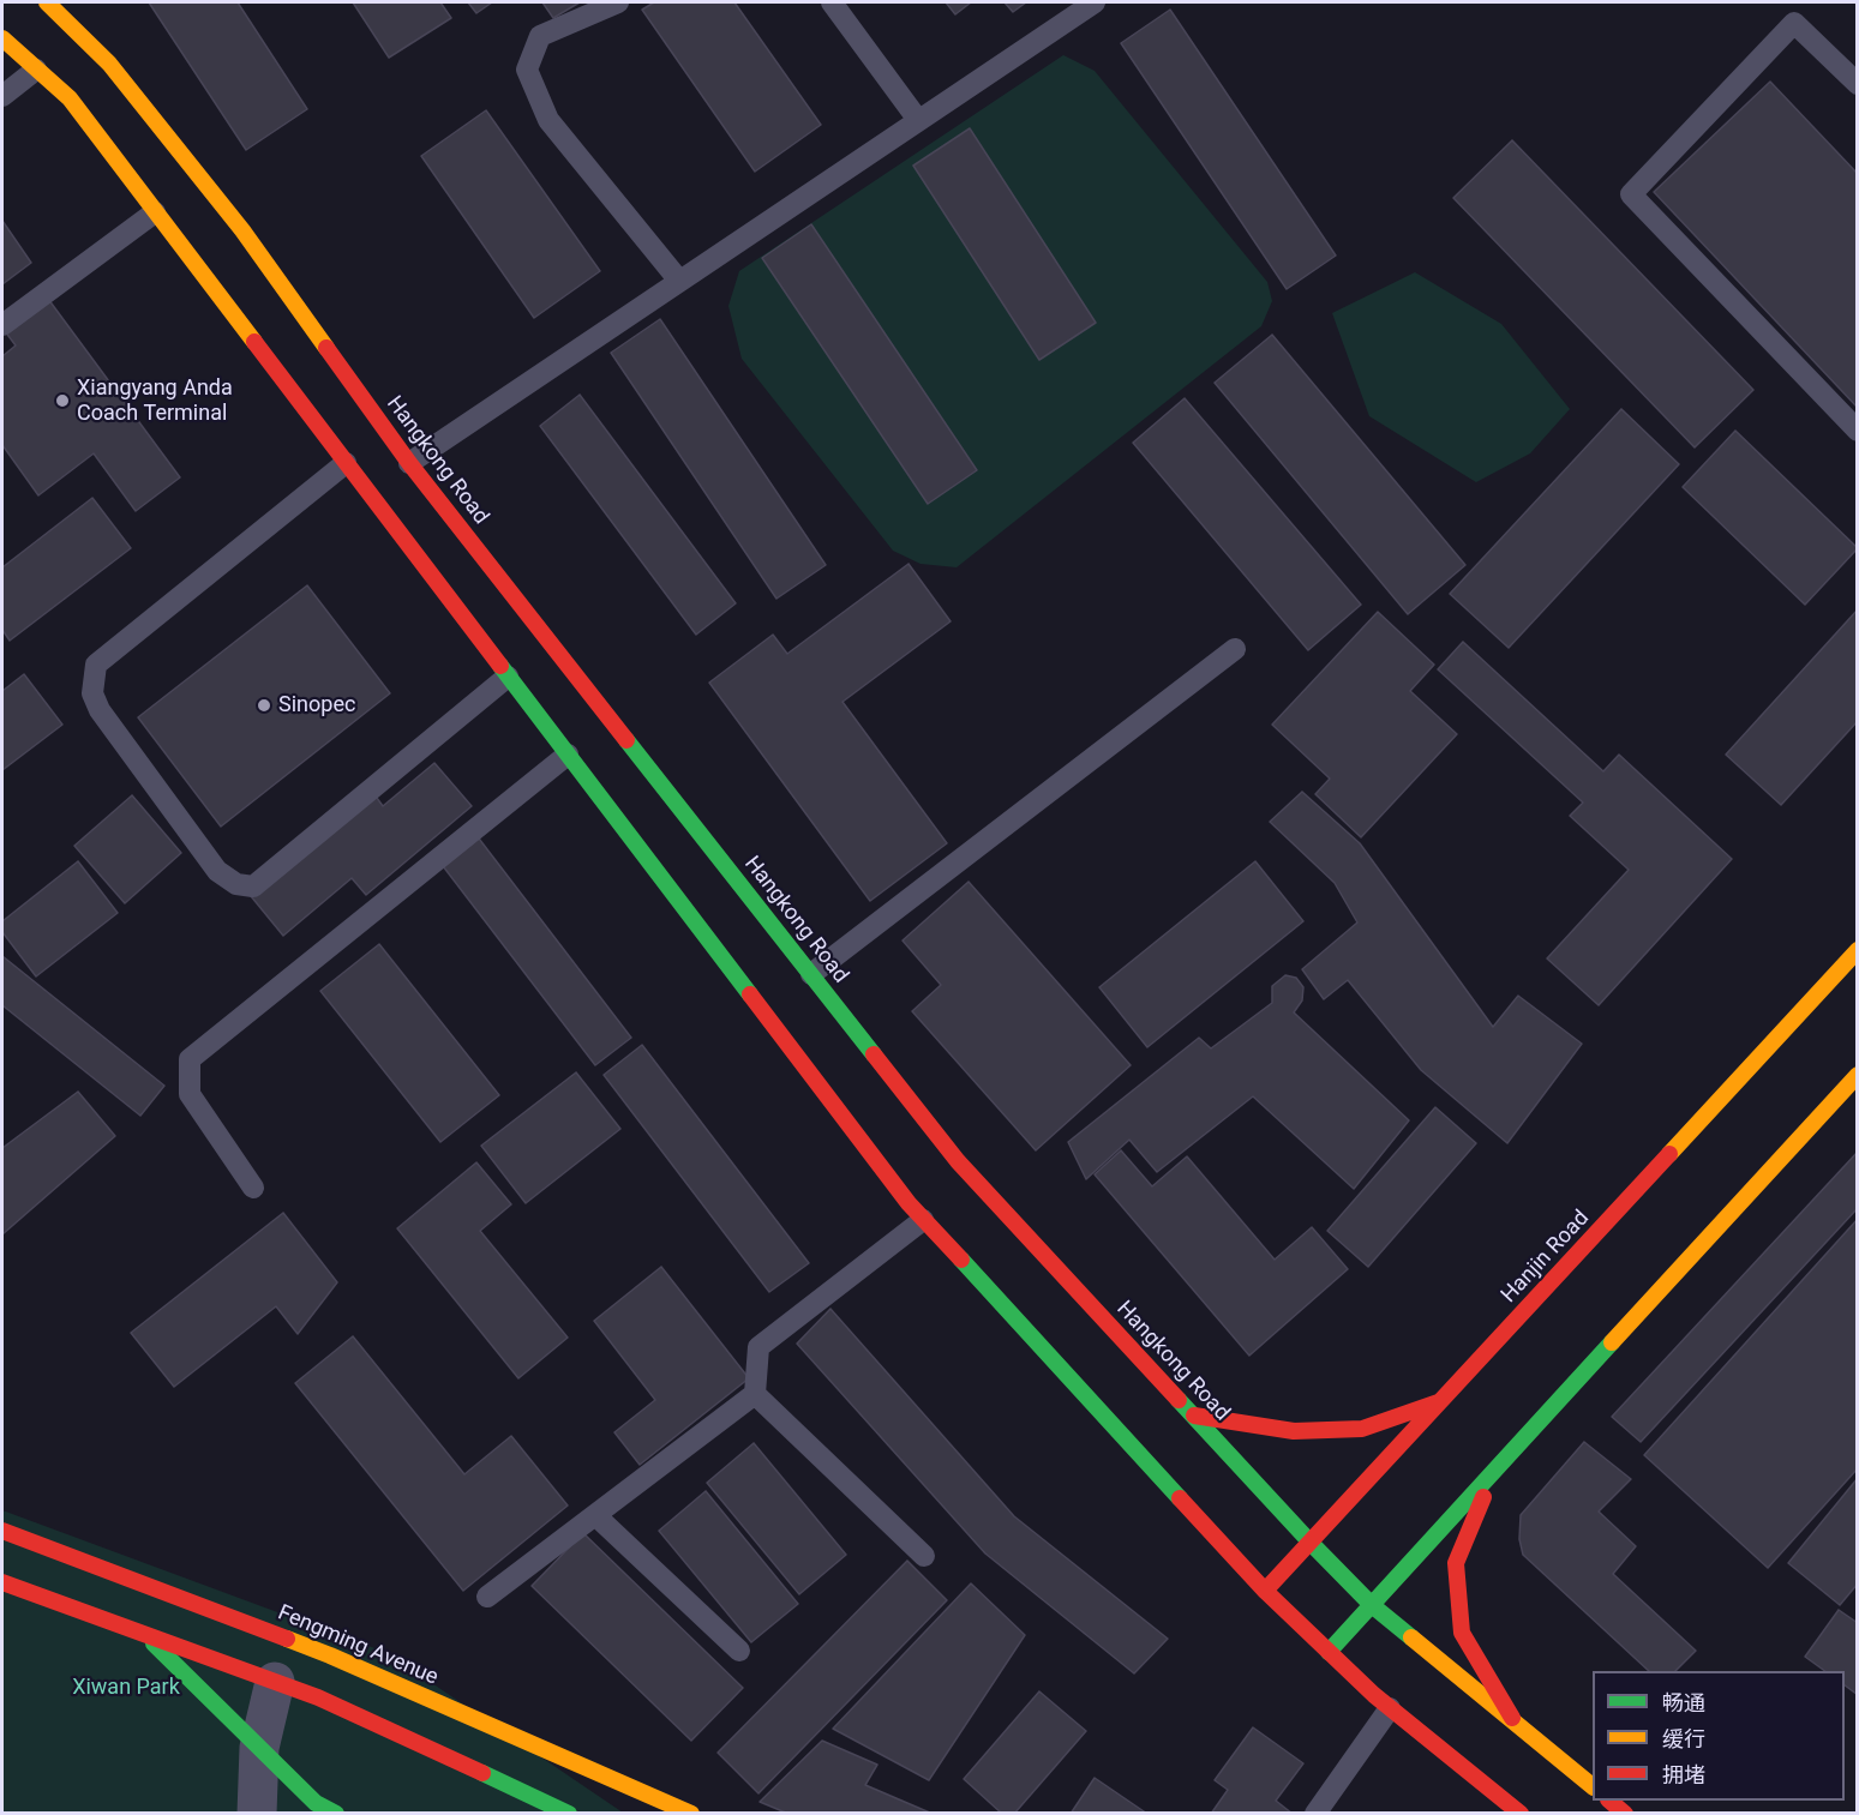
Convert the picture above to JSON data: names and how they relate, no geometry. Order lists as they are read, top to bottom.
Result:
{
  "streets": {
    "main road": ["Hangkong Road", "Hanjin Road", "Fengming Avenue"]
  },
  "crossings": [
    ["Hangkong Road", "Hanjin Road"]
  ],
  "parks": ["Xiwan Park"],
  "places": ["Xiangyang Anda Coach Terminal", "Sinopec"],
  "legend": ["畅通", "缓行", "拥堵"]
}
